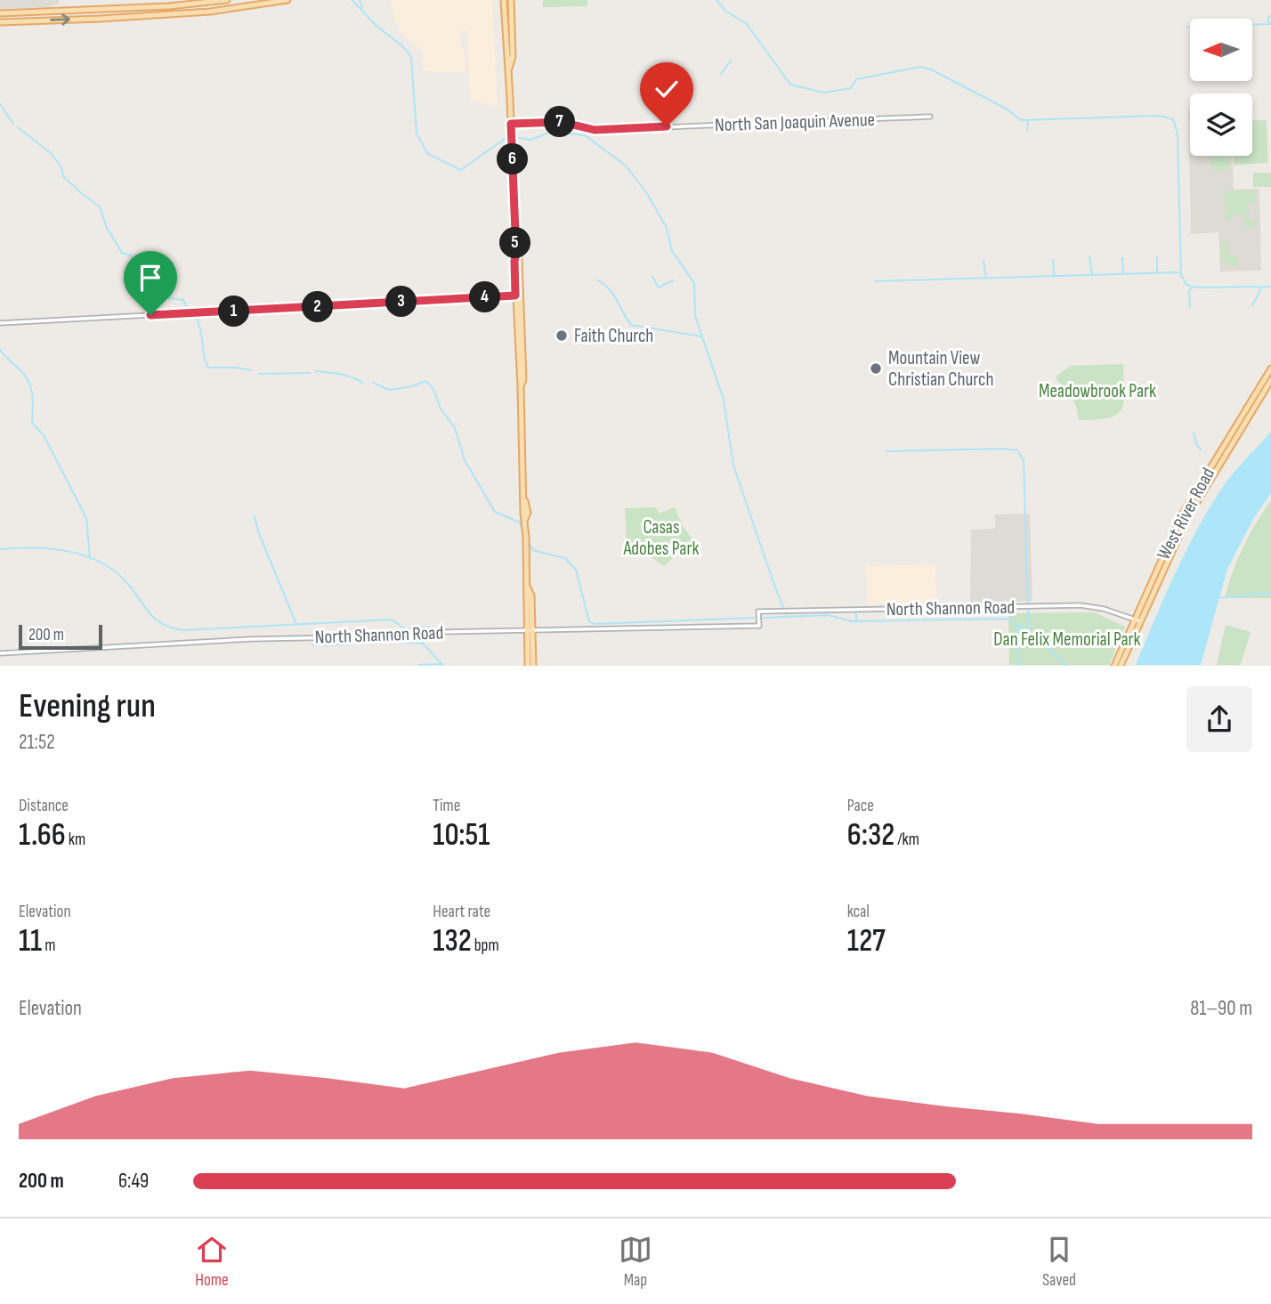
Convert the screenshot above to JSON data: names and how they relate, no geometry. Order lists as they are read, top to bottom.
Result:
{
  "streets": {
    "main road": ["West River Road"],
    "street": ["North San Joaquin Avenue", "North Shannon Road"]
  },
  "crossings": [
    ["West River Road", "North Shannon Road"]
  ],
  "parks": ["Meadowbrook Park", "Casas Adobes Park", "Dan Felix Memorial Park"],
  "places": ["Faith Church", "Mountain View Christian Church"],
  "scale_bar": "200 m",
  "north": "left",
  "page": {
    "pins": [
      "7",
      "6",
      "5",
      "4",
      "3",
      "2",
      "1"
    ],
    "scale": "200 m",
    "heading": ["Evening run", "21:52"],
    "stats": [
      ["Distance", "1.66 km"],
      ["Time", "10:51"],
      ["Pace", "6:32 /km"],
      ["Elevation", "11 m"],
      ["Heart rate", "132 bpm"],
      ["kcal", "127"]
    ],
    "chart": ["Elevation", "81–90 m"],
    "list": [
      {
        "name": "200 m",
        "note": "6:49"
      }
    ],
    "tabs": ["Home", "Map", "Saved"]
  }
}
